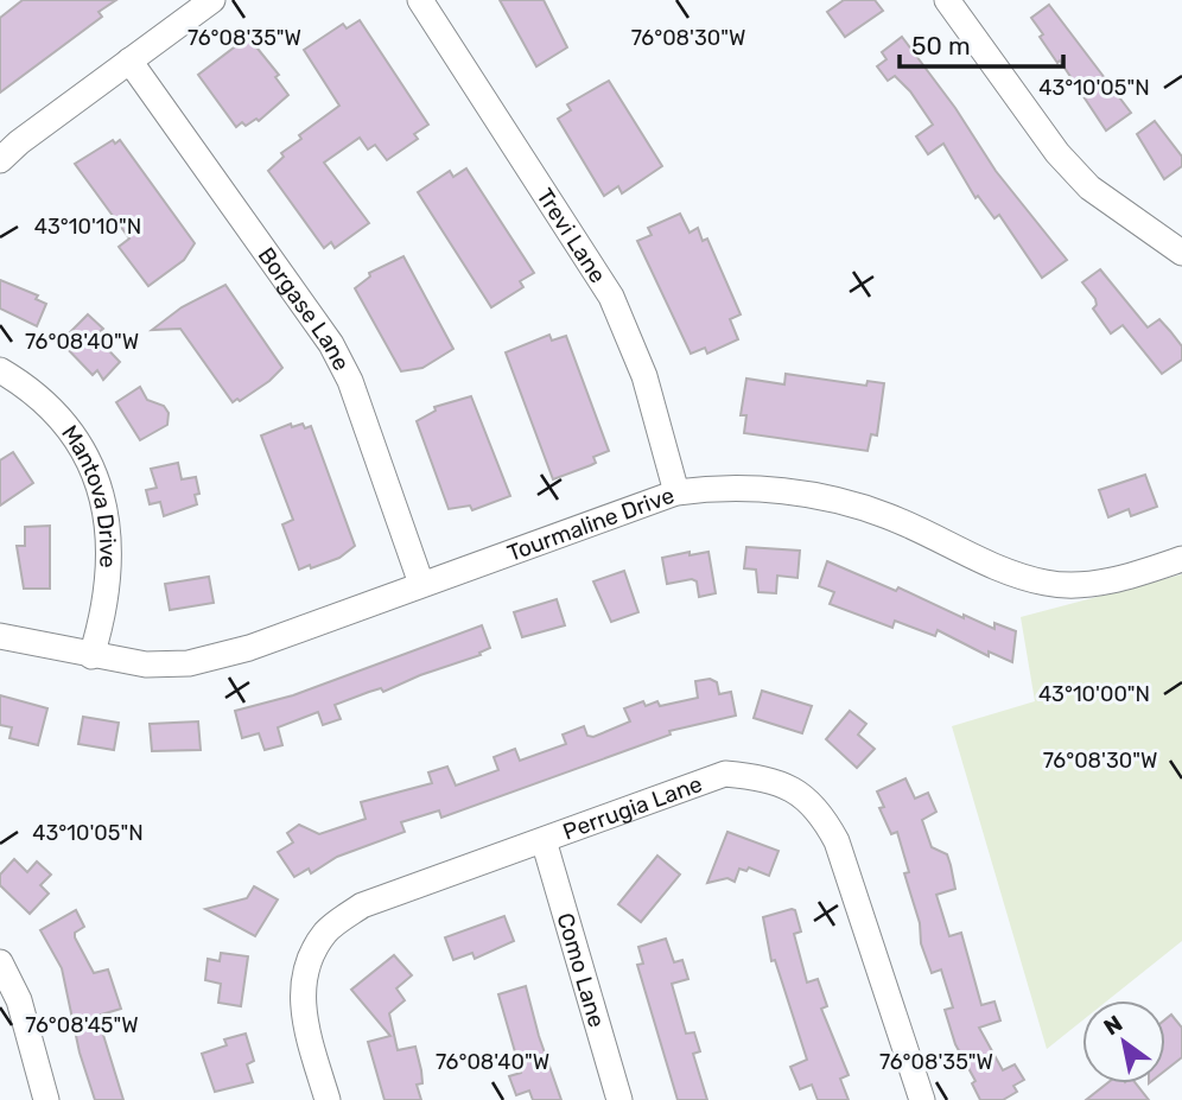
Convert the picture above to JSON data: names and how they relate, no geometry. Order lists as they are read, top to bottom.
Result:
{
  "streets": {
    "street": [
      "Trevi Lane",
      "Borgase Lane",
      "Mantova Drive",
      "Tourmaline Drive",
      "Perrugia Lane",
      "Como Lane"
    ]
  },
  "crossings": [
    ["Trevi Lane", "Tourmaline Drive"],
    ["Borgase Lane", "Tourmaline Drive"],
    ["Mantova Drive", "Tourmaline Drive"],
    ["Perrugia Lane", "Como Lane"]
  ],
  "scale_bar": "50 m",
  "north": "top left",
  "coordinates": [
    "76°08'35\"W",
    "76°08'30\"W",
    "43°10'05\"N",
    "43°10'10\"N",
    "76°08'40\"W",
    "43°10'00\"N",
    "76°08'45\"W"
  ]
}
